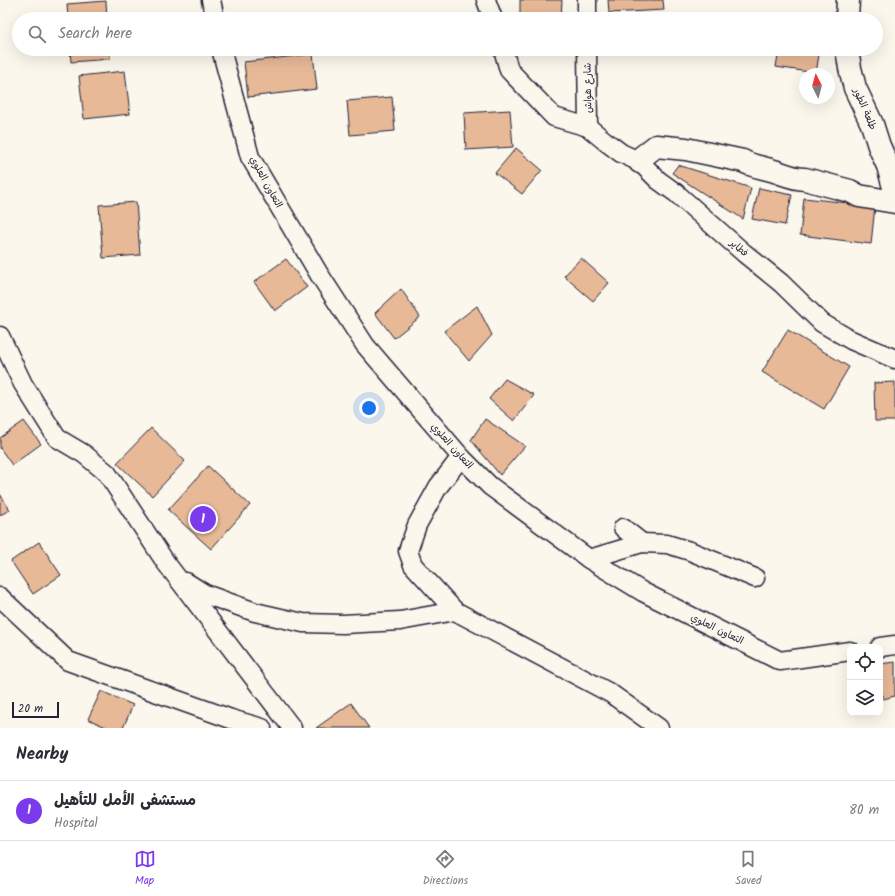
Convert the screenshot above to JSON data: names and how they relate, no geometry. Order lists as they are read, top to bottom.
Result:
{
  "streets": {
    "street": [
      "شارع هواش",
      "طلعة الطور",
      "التعاون العلوي",
      "فطاير"
    ]
  },
  "crossings": [
    ["شارع هواش", "فطاير"]
  ],
  "scale_bar": "20 m",
  "north": "top",
  "page": {
    "search": "Search here",
    "pins": "1",
    "scale": "20 m",
    "heading": "Nearby",
    "list": [
      {
        "mark": "1",
        "name": "مستشفى الأمل للتأهيل",
        "note": "Hospital",
        "value": "80 m"
      }
    ],
    "nav": ["Map", "Directions", "Saved"]
  }
}
